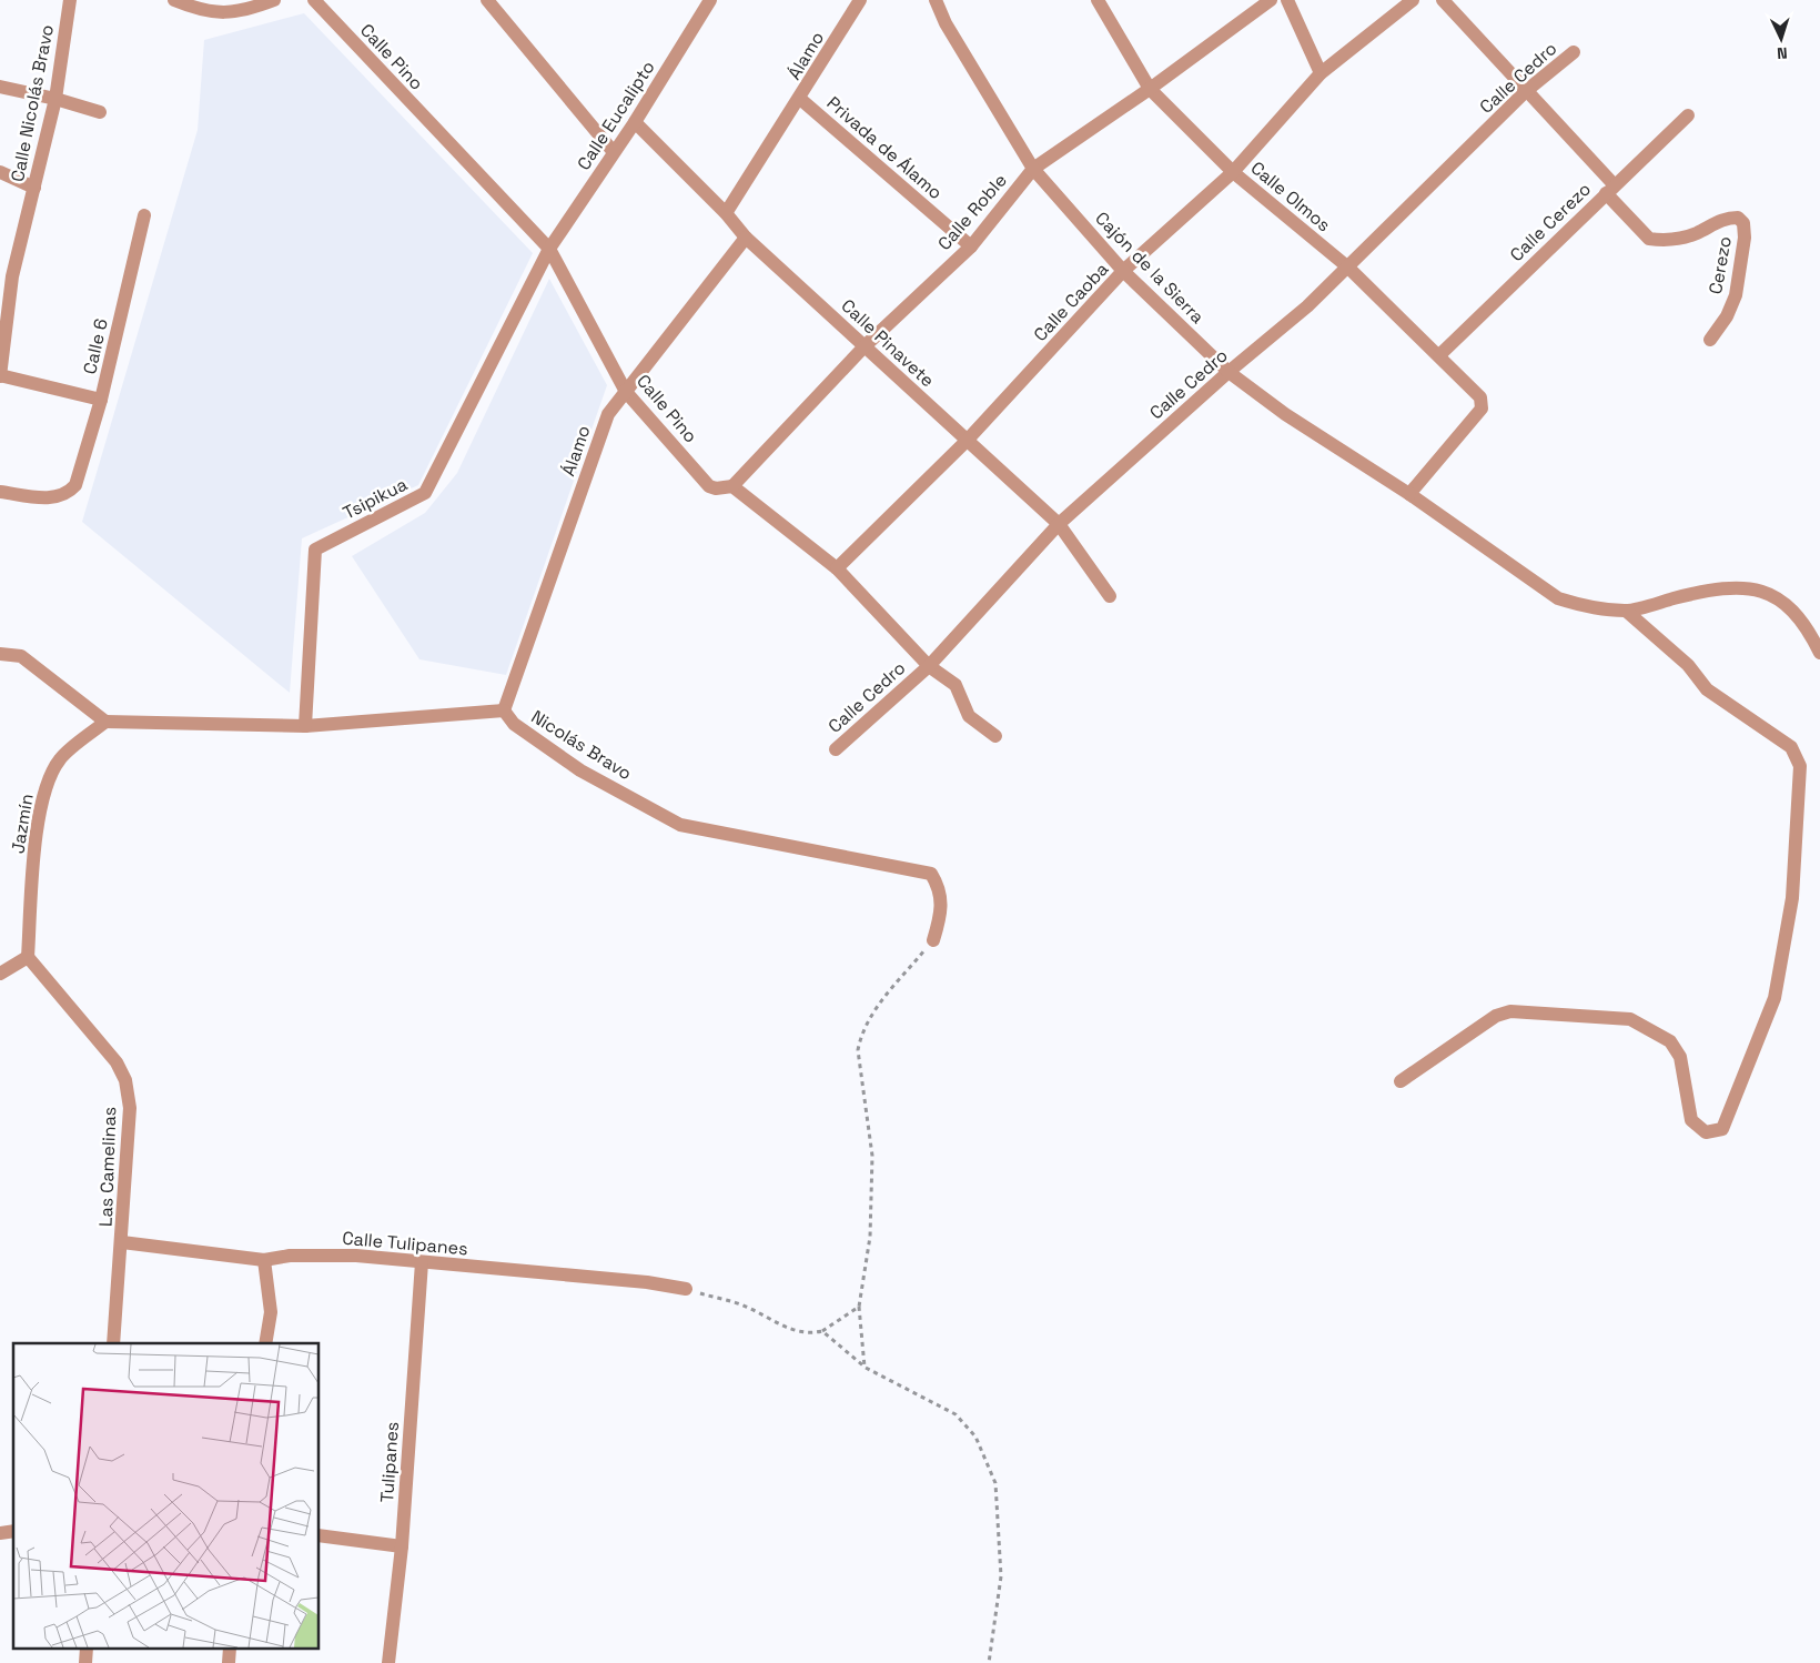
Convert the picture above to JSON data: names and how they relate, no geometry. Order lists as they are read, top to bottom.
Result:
{
  "streets": {
    "street": [
      "Álamo",
      "Calle Pino",
      "Calle Cedro",
      "Calle Nicolás Bravo",
      "Calle Eucalipto",
      "Privada de Álamo",
      "Calle Olmos",
      "Calle Roble",
      "Calle Cerezo",
      "Cerezo",
      "Cajón de la Sierra",
      "Calle Caoba",
      "Calle Pinavete",
      "Calle 6",
      "Tsipikua",
      "Nicolás Bravo",
      "Jazmín",
      "Las Camelinas",
      "Calle Tulipanes",
      "Tulipanes"
    ]
  },
  "crossings": [
    ["Álamo", "Calle Pino"],
    ["Álamo", "Privada de Álamo"],
    ["Álamo", "Calle Pinavete"],
    ["Álamo", "Nicolás Bravo"],
    ["Calle Pino", "Calle Eucalipto"],
    ["Calle Pino", "Calle Roble"],
    ["Calle Pino", "Tsipikua"],
    ["Calle Cedro", "Calle Olmos"],
    ["Calle Cedro", "Cajón de la Sierra"],
    ["Calle Cedro", "Calle Pinavete"],
    ["Calle Eucalipto", "Calle Pinavete"],
    ["Calle Eucalipto", "Tsipikua"],
    ["Privada de Álamo", "Calle Roble"],
    ["Calle Olmos", "Calle Roble"],
    ["Calle Olmos", "Calle Cerezo"],
    ["Calle Olmos", "Cajón de la Sierra"],
    ["Calle Olmos", "Calle Caoba"],
    ["Calle Roble", "Cajón de la Sierra"],
    ["Calle Roble", "Calle Pinavete"],
    ["Calle Cerezo", "Cerezo"],
    ["Cajón de la Sierra", "Calle Caoba"],
    ["Calle Caoba", "Calle Pinavete"],
    ["Jazmín", "Las Camelinas"],
    ["Las Camelinas", "Calle Tulipanes"],
    ["Calle Tulipanes", "Tulipanes"]
  ],
  "north": "bottom"
}
